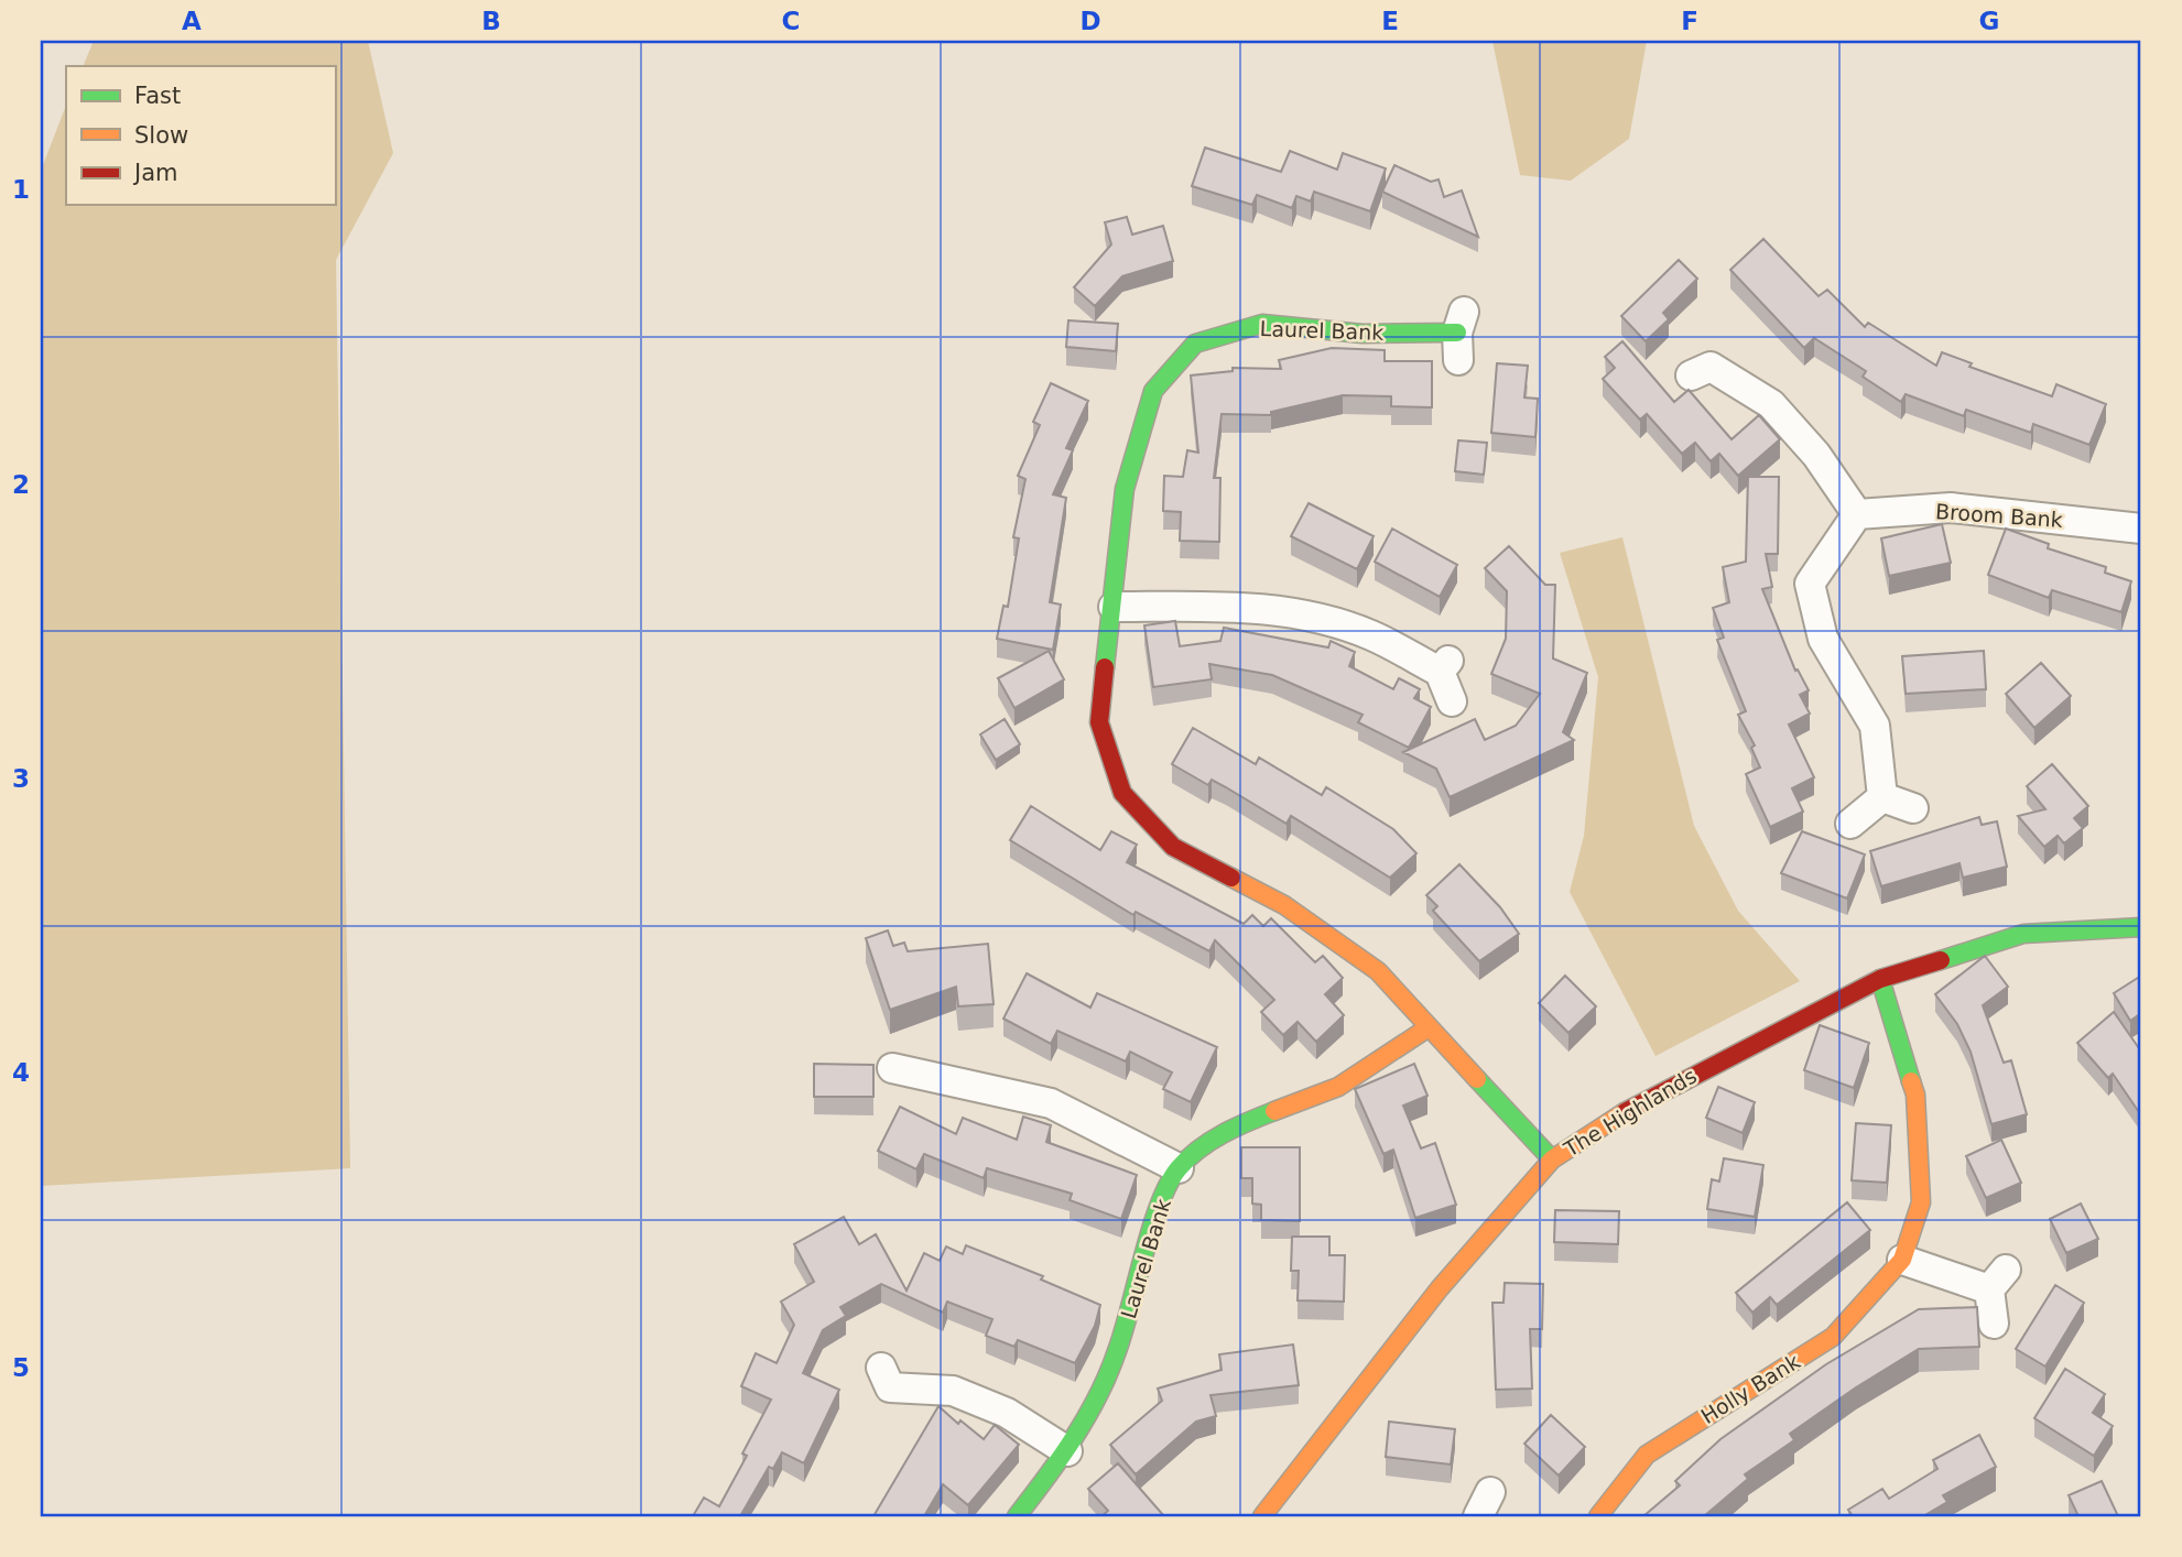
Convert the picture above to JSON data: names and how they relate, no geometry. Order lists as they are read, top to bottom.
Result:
{
  "streets": {
    "street": [
      "Laurel Bank",
      "Broom Bank",
      "The Highlands",
      "Holly Bank"
    ]
  },
  "crossings": [
    ["Laurel Bank", "The Highlands"],
    ["The Highlands", "Holly Bank"]
  ],
  "legend": ["Fast", "Slow", "Jam"],
  "grid": {
    "columns": [
      "A",
      "B",
      "C",
      "D",
      "E",
      "F",
      "G"
    ],
    "rows": [
      "1",
      "2",
      "3",
      "4",
      "5"
    ]
  }
}
